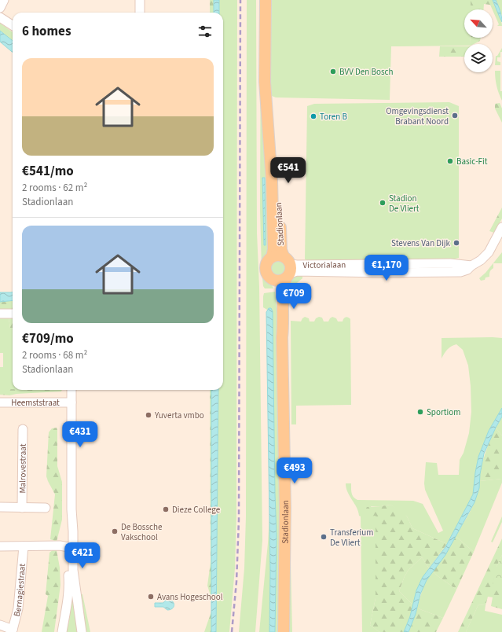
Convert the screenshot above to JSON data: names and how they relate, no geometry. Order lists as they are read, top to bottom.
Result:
{
  "streets": {
    "main road": ["Stadionlaan"],
    "street": [
      "Victorialaan",
      "Heemststraat",
      "Malrovestraat",
      "Bernagiestraat"
    ]
  },
  "crossings": [
    ["Stadionlaan", "Victorialaan"]
  ],
  "places": [
    "BVV Den Bosch",
    "Omgevingsdienst Brabant Noord",
    "Toren B",
    "Basic-Fit",
    "Stadion De Vliert",
    "Stevens Van Dijk",
    "Sportiom",
    "Yuverta vmbo",
    "Dieze College",
    "De Bossche Vakschool",
    "Transferium De Vliert",
    "Avans Hogeschool"
  ],
  "north": "top left",
  "page": {
    "heading": "6 homes",
    "list": [
      {
        "name": "€541/mo",
        "note": "2 rooms · 62 m² · Stadionlaan"
      },
      {
        "name": "€709/mo",
        "note": "2 rooms · 68 m² · Stadionlaan"
      }
    ],
    "price": [
      "€541",
      "€1,170",
      "€709",
      "€431",
      "€493",
      "€421"
    ]
  }
}
